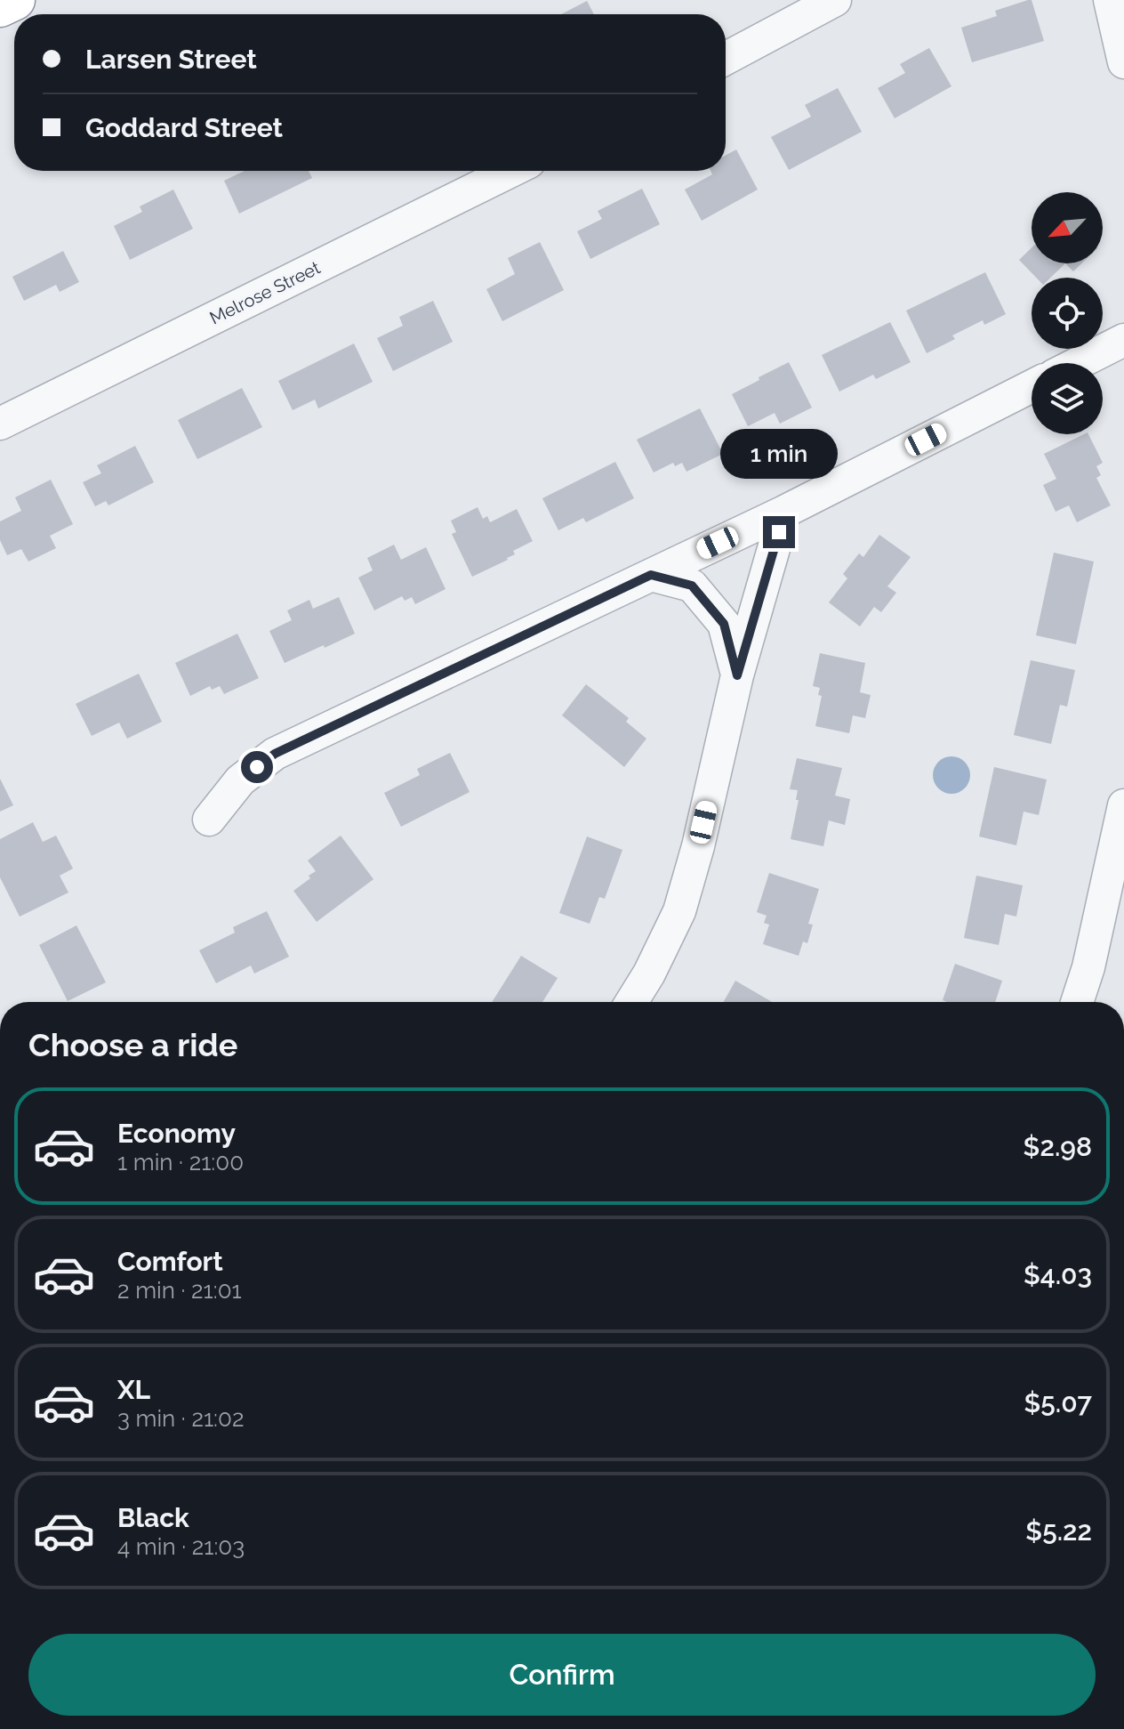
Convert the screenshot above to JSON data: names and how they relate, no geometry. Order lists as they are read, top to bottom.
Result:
{
  "streets": {
    "street": ["Melrose Street"]
  },
  "north": "bottom left",
  "page": {
    "banner": ["Larsen Street", "Goddard Street"],
    "bubble": "1 min",
    "heading": "Choose a ride",
    "list": [
      {
        "name": "Economy",
        "note": "1 min · 21:00",
        "value": "$2.98"
      },
      {
        "name": "Comfort",
        "note": "2 min · 21:01",
        "value": "$4.03"
      },
      {
        "name": "XL",
        "note": "3 min · 21:02",
        "value": "$5.07"
      },
      {
        "name": "Black",
        "note": "4 min · 21:03",
        "value": "$5.22"
      }
    ],
    "buttons": "Confirm"
  }
}
